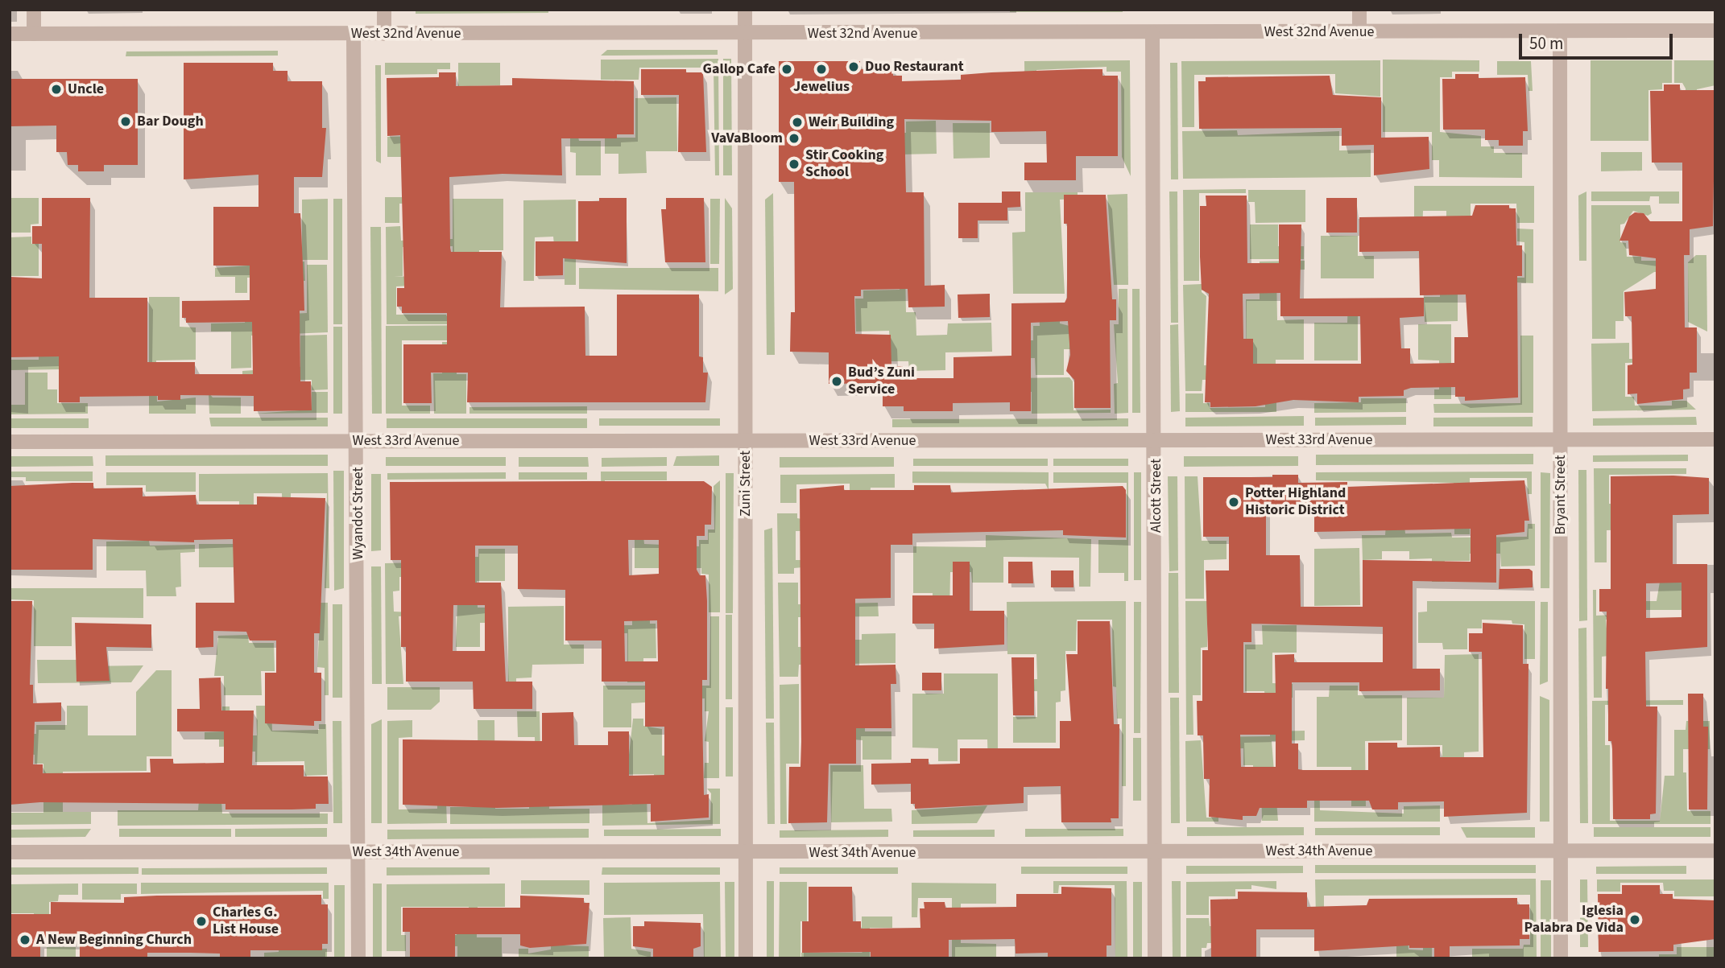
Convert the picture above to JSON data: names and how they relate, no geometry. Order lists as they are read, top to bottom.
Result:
{
  "streets": {
    "street": [
      "West 32nd Avenue",
      "West 33rd Avenue",
      "Zuni Street",
      "Bryant Street",
      "Alcott Street",
      "Wyandot Street",
      "West 34th Avenue"
    ]
  },
  "crossings": [
    ["West 32nd Avenue", "Zuni Street"],
    ["West 32nd Avenue", "Bryant Street"],
    ["West 32nd Avenue", "Alcott Street"],
    ["West 32nd Avenue", "Wyandot Street"],
    ["West 33rd Avenue", "Zuni Street"],
    ["West 33rd Avenue", "Bryant Street"],
    ["West 33rd Avenue", "Alcott Street"],
    ["West 33rd Avenue", "Wyandot Street"],
    ["Zuni Street", "West 34th Avenue"],
    ["Bryant Street", "West 34th Avenue"],
    ["Alcott Street", "West 34th Avenue"],
    ["Wyandot Street", "West 34th Avenue"]
  ],
  "places": [
    "Duo Restaurant",
    "Gallop Cafe",
    "Jewelius",
    "Uncle",
    "Bar Dough",
    "Weir Building",
    "VaVaBloom",
    "Stir Cooking School",
    "Bud’s Zuni Service",
    "Potter Highland Historic District",
    "Iglesia Palabra De Vida",
    "Charles G. List House",
    "A New Beginning Church"
  ],
  "scale_bar": "50 m"
}
